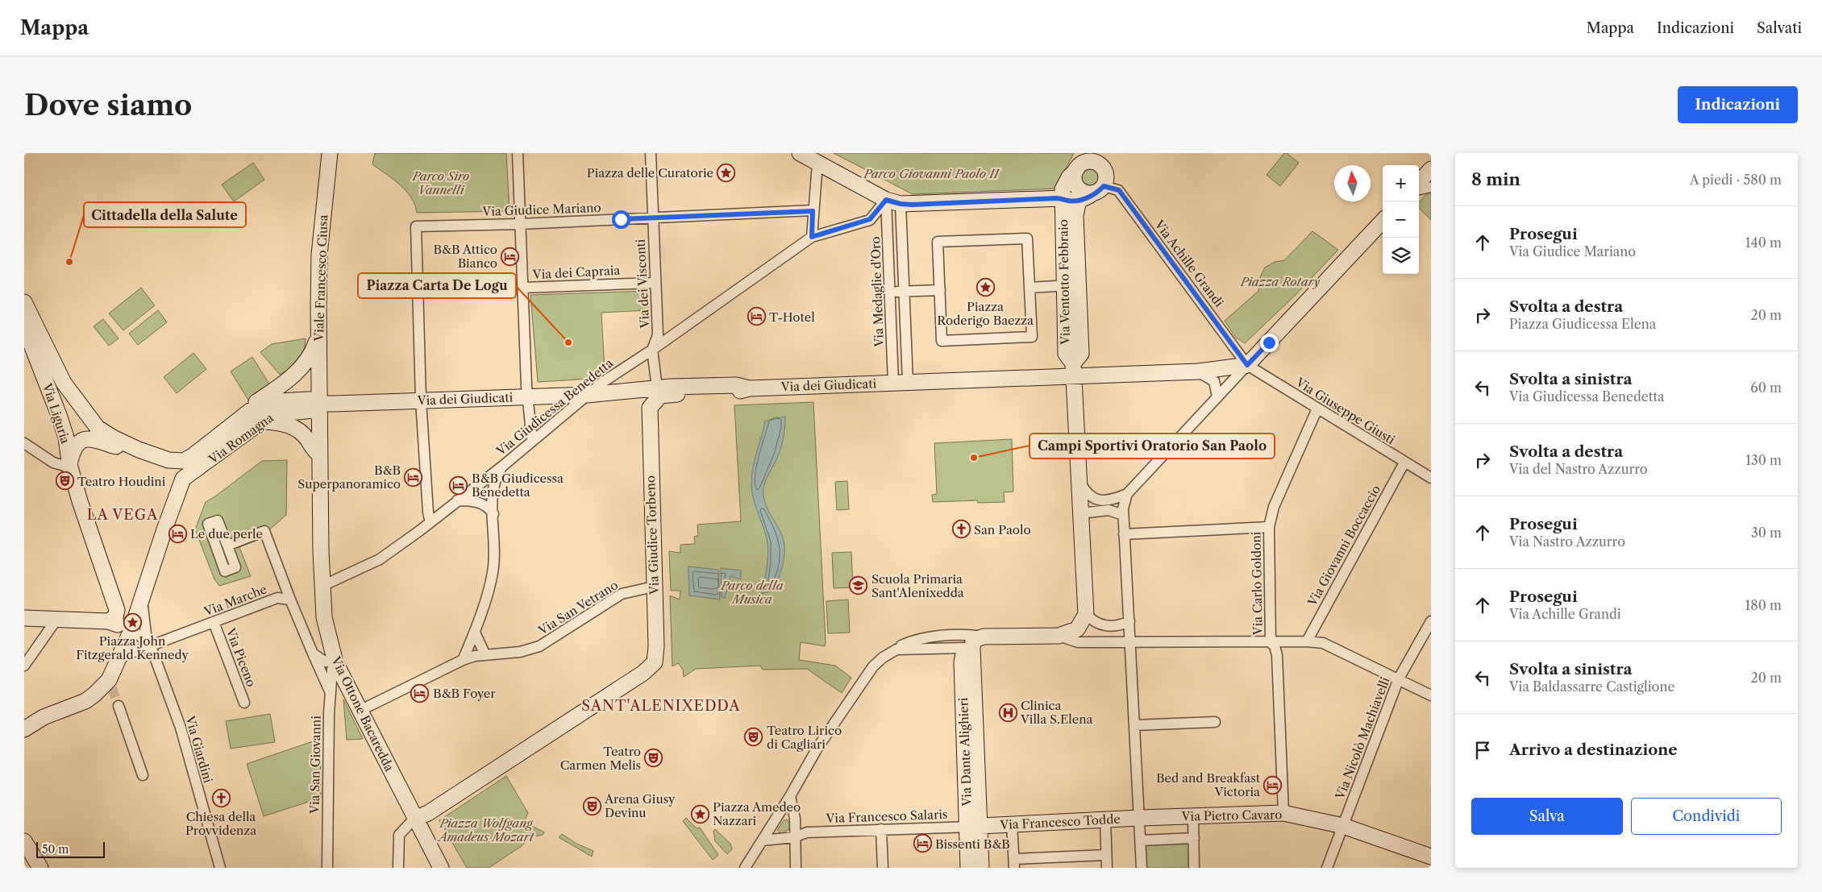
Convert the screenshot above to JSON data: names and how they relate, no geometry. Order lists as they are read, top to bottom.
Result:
{
  "streets": {
    "street": [
      "Via Giudice Mariano",
      "Via Achille Grandi",
      "Via dei Capraia",
      "Viale Francesco Ciusa",
      "Via Ventotto Febbraio",
      "Via dei Visconti",
      "Via Medaglie d'Oro",
      "Via dei Giudicati",
      "Via Giudicessa Benedetta",
      "Via Giuseppe Giusti",
      "Via Liguria",
      "Via Romagna",
      "Via Giudice Torbeno",
      "Via Giovanni Boccaccio",
      "Via Carlo Goldoni",
      "Via Marche",
      "Via San Vetrano",
      "Via Piceno",
      "Via Ottone Bacaredda",
      "Via Nicolò Machiavelli",
      "Via Giardini",
      "Via Dante Alighieri",
      "Via San Giovanni",
      "Via Pietro Cavaro",
      "Via Francesco Salaris",
      "Via Francesco Todde"
    ]
  },
  "crossings": [
    ["Via Giudice Mariano", "Via dei Visconti"],
    ["Via Giudice Mariano", "Via dei Giudicati"],
    ["Via Achille Grandi", "Via Ventotto Febbraio"],
    ["Via Achille Grandi", "Via dei Giudicati"],
    ["Via Achille Grandi", "Via Giuseppe Giusti"],
    ["Via dei Capraia", "Via dei Visconti"],
    ["Viale Francesco Ciusa", "Via dei Giudicati"],
    ["Viale Francesco Ciusa", "Via Romagna"],
    ["Viale Francesco Ciusa", "Via Ottone Bacaredda"],
    ["Via Ventotto Febbraio", "Via dei Giudicati"],
    ["Via dei Visconti", "Via dei Giudicati"],
    ["Via dei Visconti", "Via Giudicessa Benedetta"],
    ["Via Medaglie d'Oro", "Via dei Giudicati"],
    ["Via Medaglie d'Oro", "Via Giudicessa Benedetta"],
    ["Via dei Giudicati", "Via Giudicessa Benedetta"],
    ["Via dei Giudicati", "Via Giuseppe Giusti"],
    ["Via dei Giudicati", "Via Romagna"],
    ["Via dei Giudicati", "Via Giudice Torbeno"],
    ["Via dei Giudicati", "Via Ottone Bacaredda"],
    ["Via Giudicessa Benedetta", "Via Ottone Bacaredda"],
    ["Via Giuseppe Giusti", "Via Giovanni Boccaccio"],
    ["Via Giuseppe Giusti", "Via Carlo Goldoni"],
    ["Via Romagna", "Via Ottone Bacaredda"],
    ["Via Giudice Torbeno", "Via San Vetrano"],
    ["Via Giudice Torbeno", "Via Ottone Bacaredda"],
    ["Via Carlo Goldoni", "Via Pietro Cavaro"],
    ["Via Marche", "Via Piceno"],
    ["Via Marche", "Via Giardini"],
    ["Via San Vetrano", "Via Ottone Bacaredda"],
    ["Via Ottone Bacaredda", "Via San Giovanni"],
    ["Via Nicolò Machiavelli", "Via Pietro Cavaro"],
    ["Via Dante Alighieri", "Via Francesco Salaris"],
    ["Via Dante Alighieri", "Via Francesco Todde"],
    ["Via Pietro Cavaro", "Via Francesco Todde"],
    ["Via Francesco Salaris", "Via Francesco Todde"]
  ],
  "districts": ["LA VEGA", "SANT'ALENIXEDDA"],
  "parks": [
    "Parco Giovanni Paolo II",
    "Parco Siro Vannelli",
    "Piazza Rotary",
    "Parco della Musica",
    "Piazza Wolfgang Amadeus Mozart"
  ],
  "places": {
    "place": [
      "Piazza delle Curatorie",
      "Piazza Roderigo Baezza",
      "Piazza John Fitzgerald Kennedy",
      "Piazza Amedeo Nazzari"
    ],
    "hotel": [
      "B&B Attico Bianco",
      "T-Hotel",
      "B&B Superpanoramico",
      "B&B Giudicessa Benedetta",
      "Le due perle",
      "B&B Foyer",
      "Bed and Breakfast Victoria",
      "Bissenti B&B"
    ],
    "other": ["Cittadella della Salute", "Piazza Carta De Logu", "Campi Sportivi Oratorio San Paolo"],
    "theatre": [
      "Teatro Houdini",
      "Teatro Lirico di Cagliari",
      "Teatro Carmen Melis",
      "Arena Giusy Devinu"
    ],
    "church": ["San Paolo", "Chiesa della Provvidenza"],
    "school or university": ["Scuola Primaria Sant'Alenixedda"],
    "hospital": ["Clinica Villa S.Elena"]
  },
  "scale_bar": "50 m",
  "north": "top",
  "page": {
    "header": "Mappa",
    "nav": ["Mappa", "Indicazioni", "Salvati"],
    "buttons": [
      "Indicazioni",
      ["Salva", "Condividi"]
    ],
    "title": "Dove siamo",
    "heading": ["8 min", "A piedi · 580 m"],
    "map_buttons": ["+", "−"],
    "list": [
      ["Prosegui", "Via Giudice Mariano", "140 m"],
      ["Svolta a destra", "Piazza Giudicessa Elena", "20 m"],
      ["Svolta a sinistra", "Via Giudicessa Benedetta", "60 m"],
      ["Svolta a destra", "Via del Nastro Azzurro", "130 m"],
      ["Prosegui", "Via Nastro Azzurro", "30 m"],
      ["Prosegui", "Via Achille Grandi", "180 m"],
      ["Svolta a sinistra", "Via Baldassarre Castiglione", "20 m"],
      "Arrivo a destinazione"
    ],
    "scale": "50 m"
  }
}
